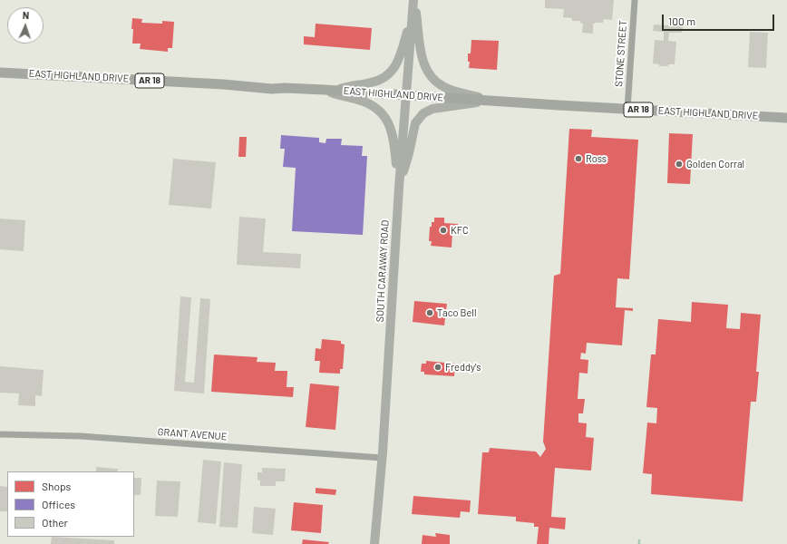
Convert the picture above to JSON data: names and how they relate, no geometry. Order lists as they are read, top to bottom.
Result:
{
  "streets": {
    "main road": ["EAST HIGHLAND DRIVE", "AR 18", "SOUTH CARAWAY ROAD"],
    "street": ["STONE STREET", "GRANT AVENUE"]
  },
  "crossings": [
    ["STONE STREET", "EAST HIGHLAND DRIVE"],
    ["EAST HIGHLAND DRIVE", "SOUTH CARAWAY ROAD"],
    ["SOUTH CARAWAY ROAD", "GRANT AVENUE"]
  ],
  "places": [
    "Ross",
    "Golden Corral",
    "KFC",
    "Taco Bell",
    "Freddy's"
  ],
  "legend": ["Shops", "Offices", "Other"],
  "scale_bar": "100 m",
  "north": "top"
}
